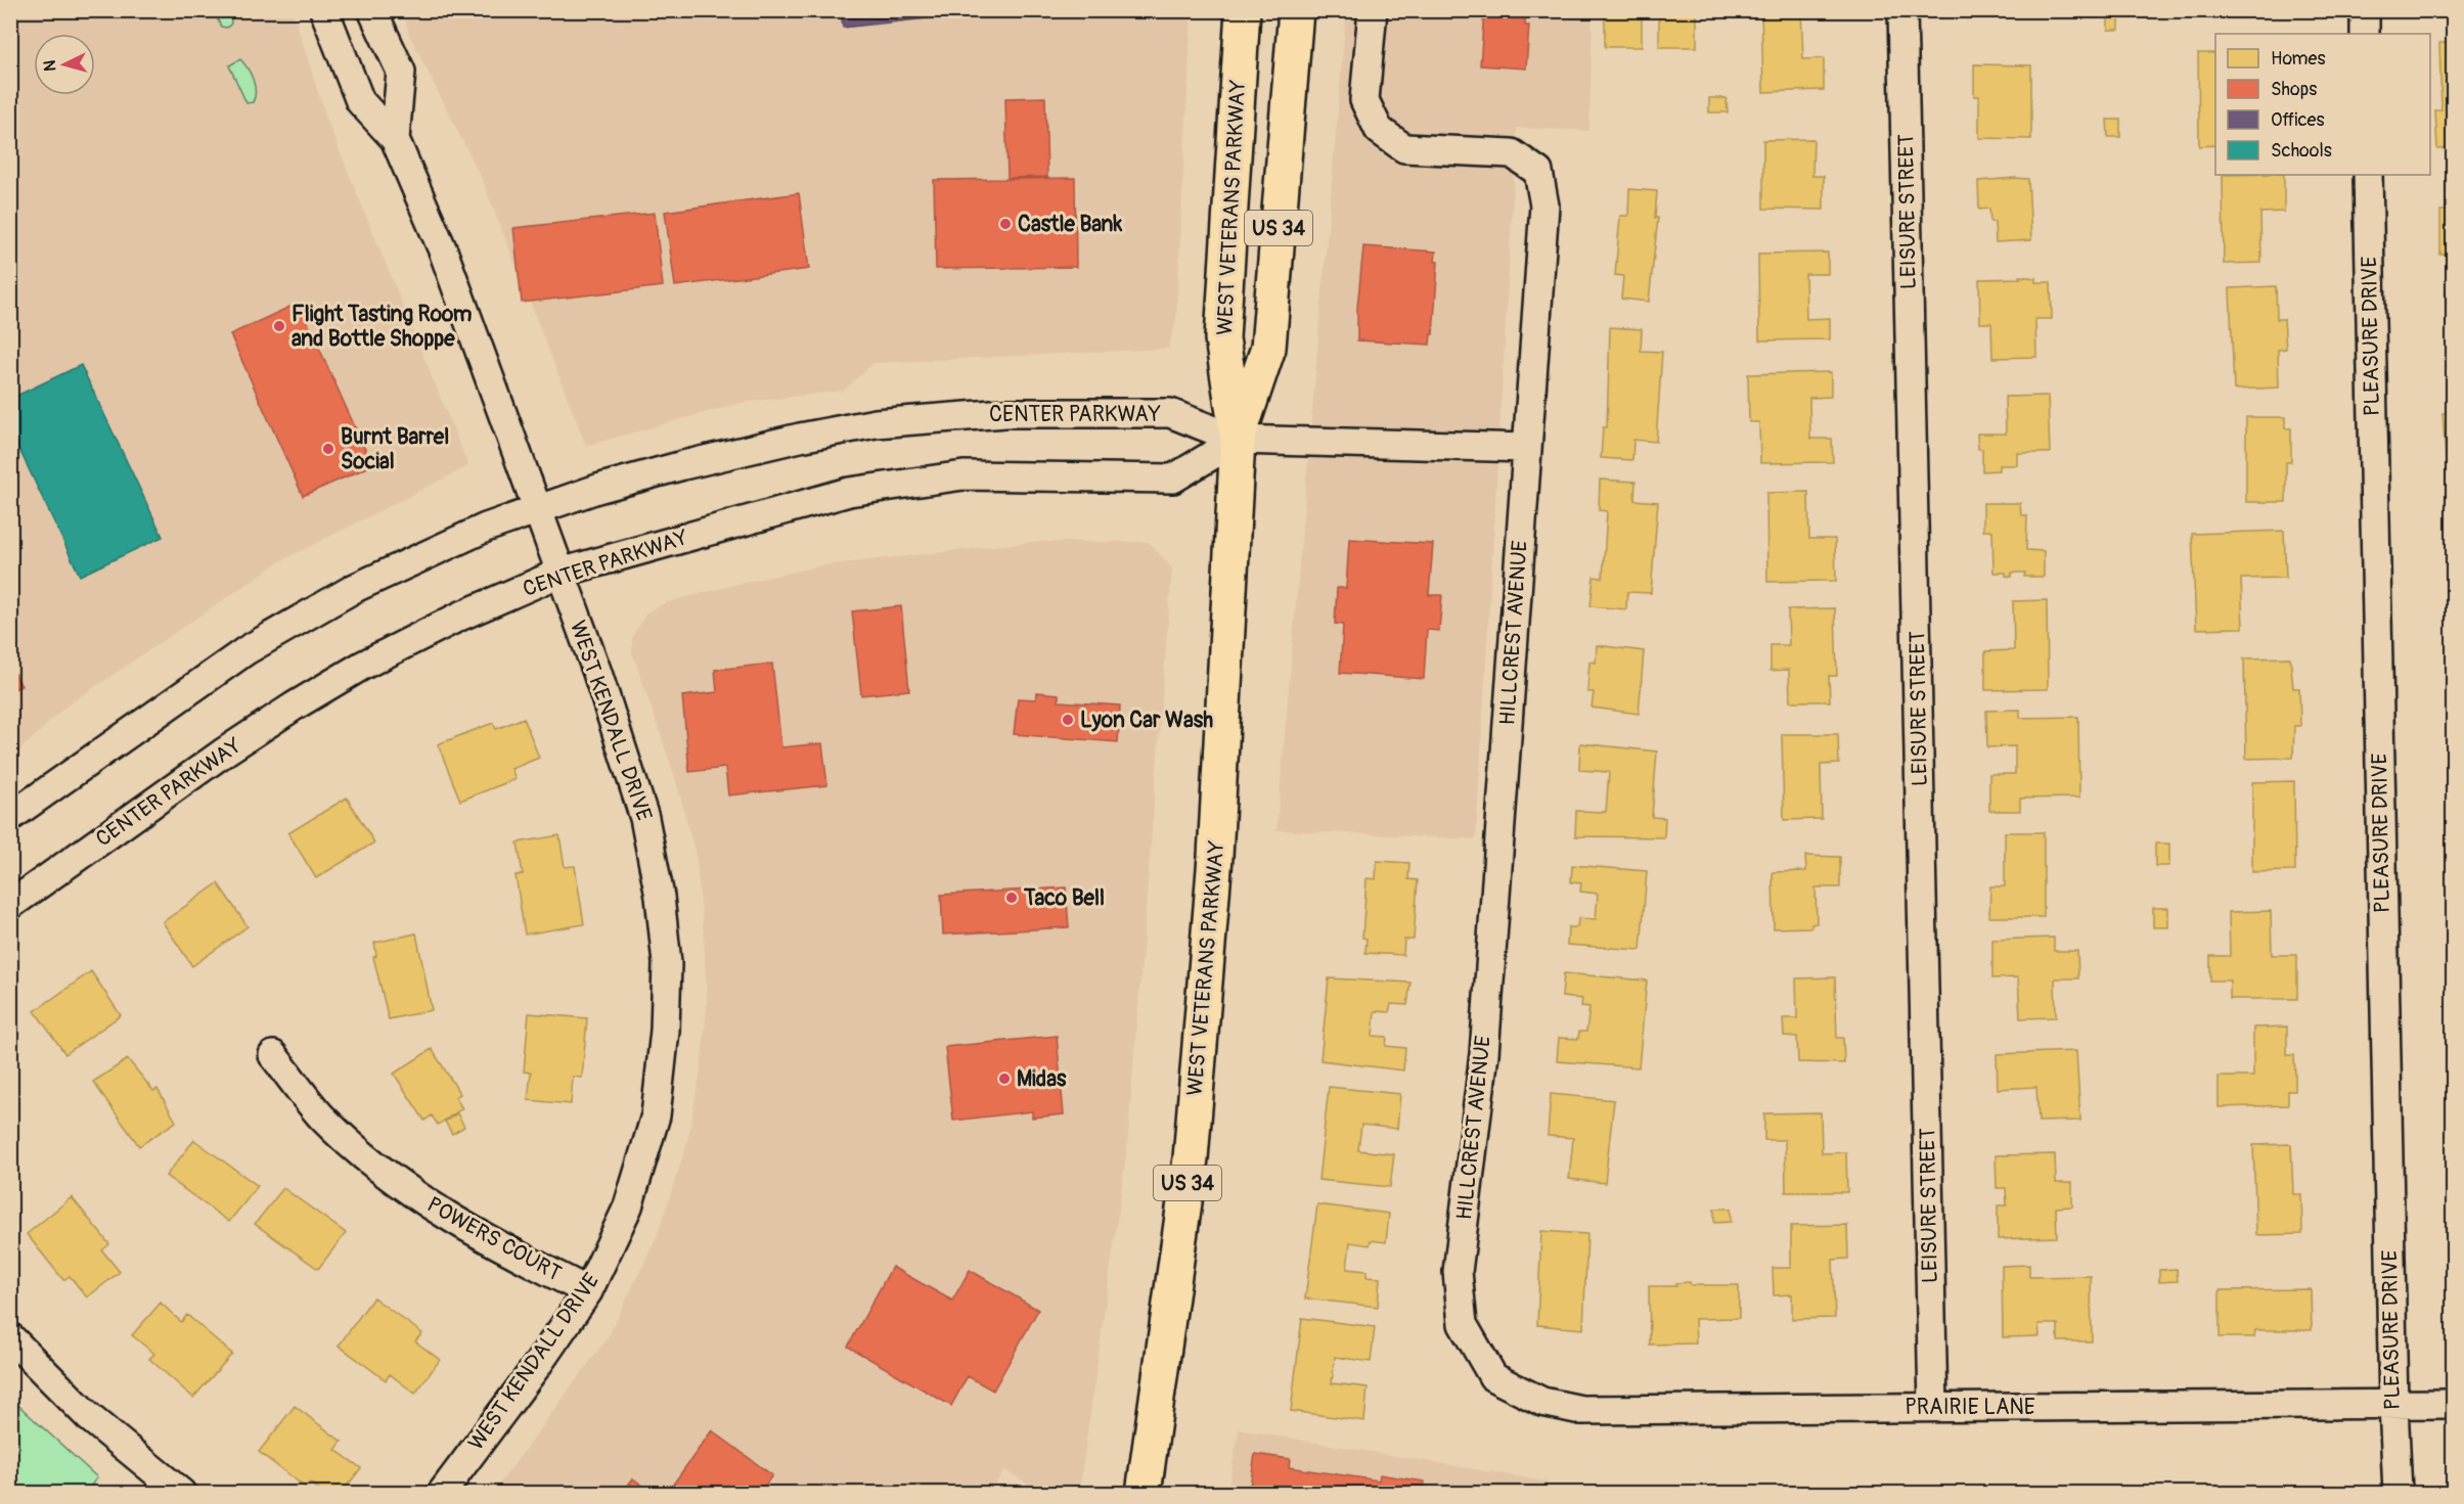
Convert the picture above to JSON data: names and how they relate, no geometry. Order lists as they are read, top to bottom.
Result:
{
  "streets": {
    "main road": ["WEST VETERANS PARKWAY", "US 34"],
    "street": [
      "LEISURE STREET",
      "PLEASURE DRIVE",
      "CENTER PARKWAY",
      "HILLCREST AVENUE",
      "WEST KENDALL DRIVE",
      "POWERS COURT",
      "PRAIRIE LANE"
    ]
  },
  "crossings": [
    ["WEST VETERANS PARKWAY", "CENTER PARKWAY"],
    ["LEISURE STREET", "PRAIRIE LANE"],
    ["PLEASURE DRIVE", "PRAIRIE LANE"],
    ["CENTER PARKWAY", "HILLCREST AVENUE"],
    ["CENTER PARKWAY", "WEST KENDALL DRIVE"],
    ["HILLCREST AVENUE", "PRAIRIE LANE"],
    ["WEST KENDALL DRIVE", "POWERS COURT"]
  ],
  "places": [
    "Castle Bank",
    "Flight Tasting Room and Bottle Shoppe",
    "Burnt Barrel Social",
    "Lyon Car Wash",
    "Taco Bell",
    "Midas"
  ],
  "legend": [
    "Homes",
    "Shops",
    "Offices",
    "Schools"
  ],
  "north": "left"
}
